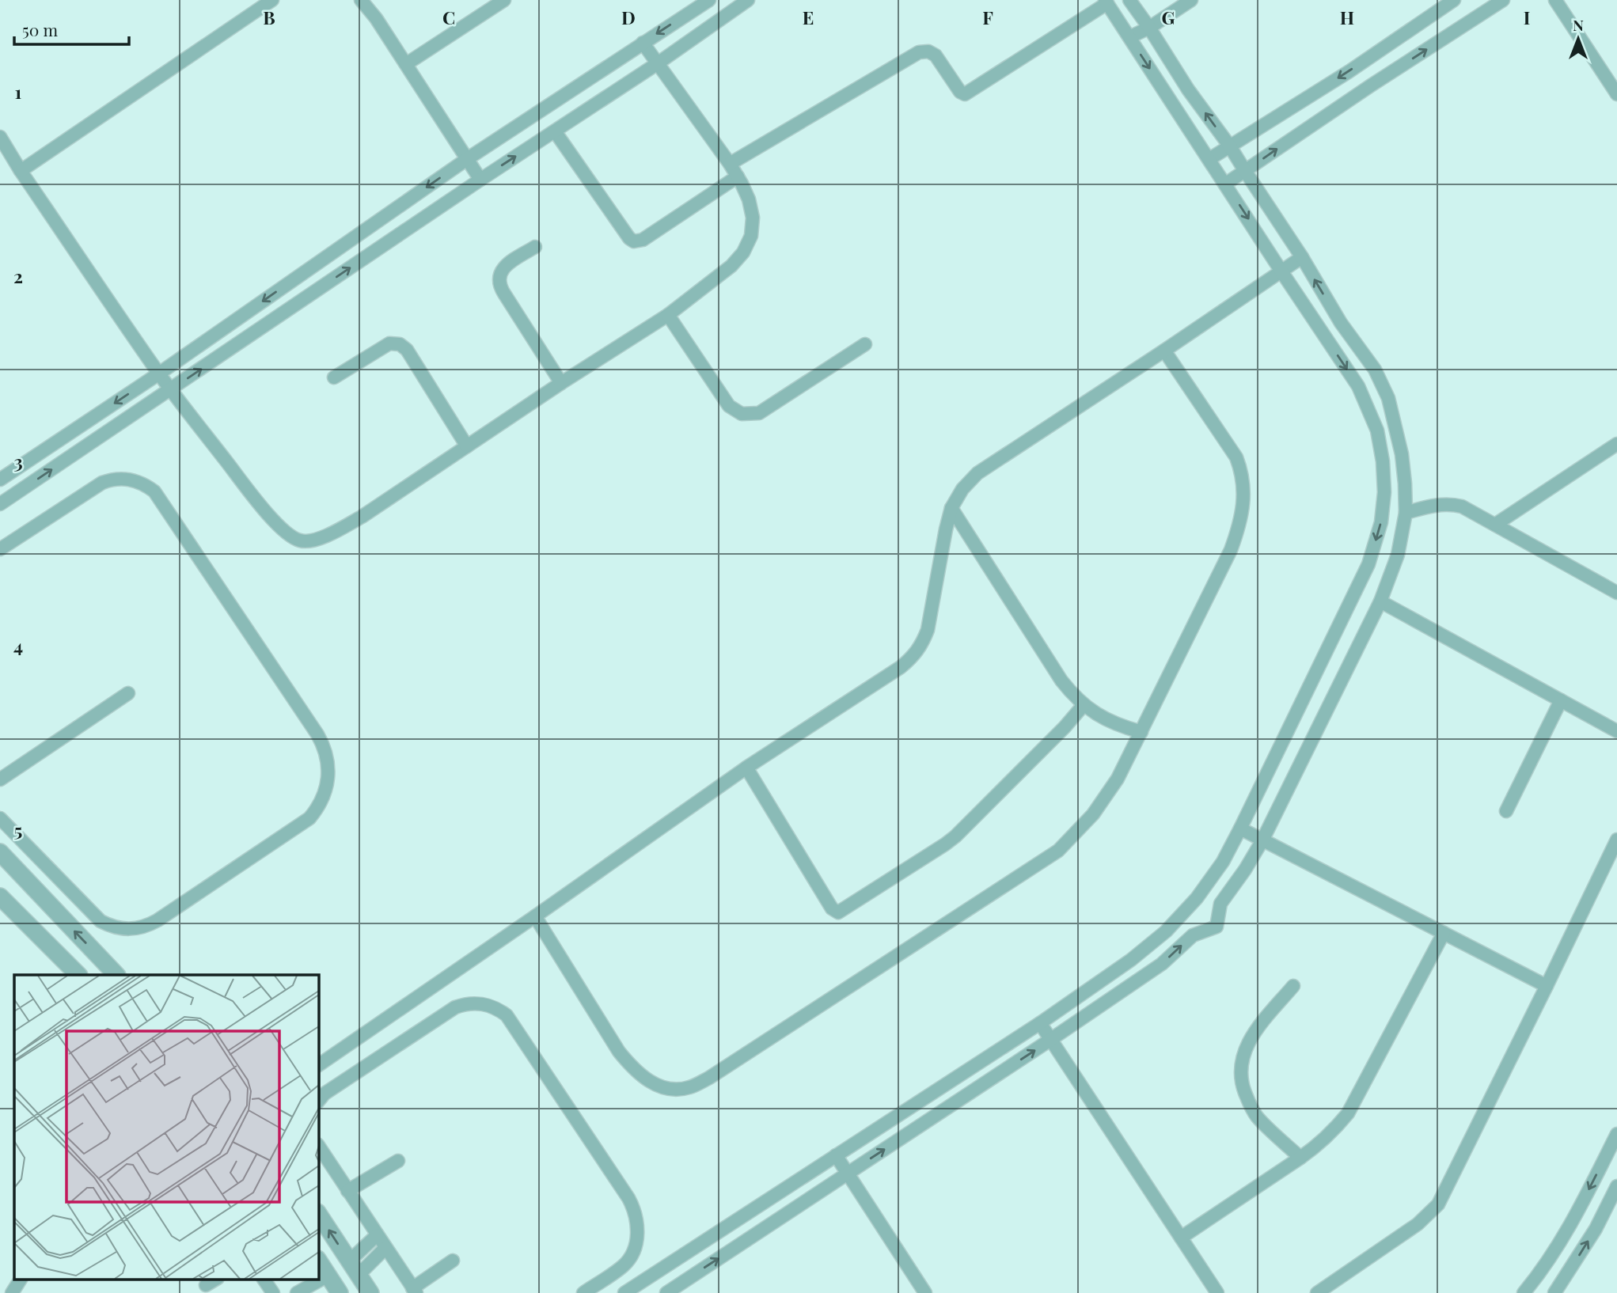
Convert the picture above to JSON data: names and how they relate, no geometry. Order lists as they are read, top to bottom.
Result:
{
  "scale_bar": "50 m",
  "north": "top",
  "grid": {
    "columns": [
      "B",
      "C",
      "D",
      "E",
      "F",
      "G",
      "H",
      "I"
    ],
    "rows": [
      "1",
      "2",
      "3",
      "4",
      "5"
    ]
  }
}
